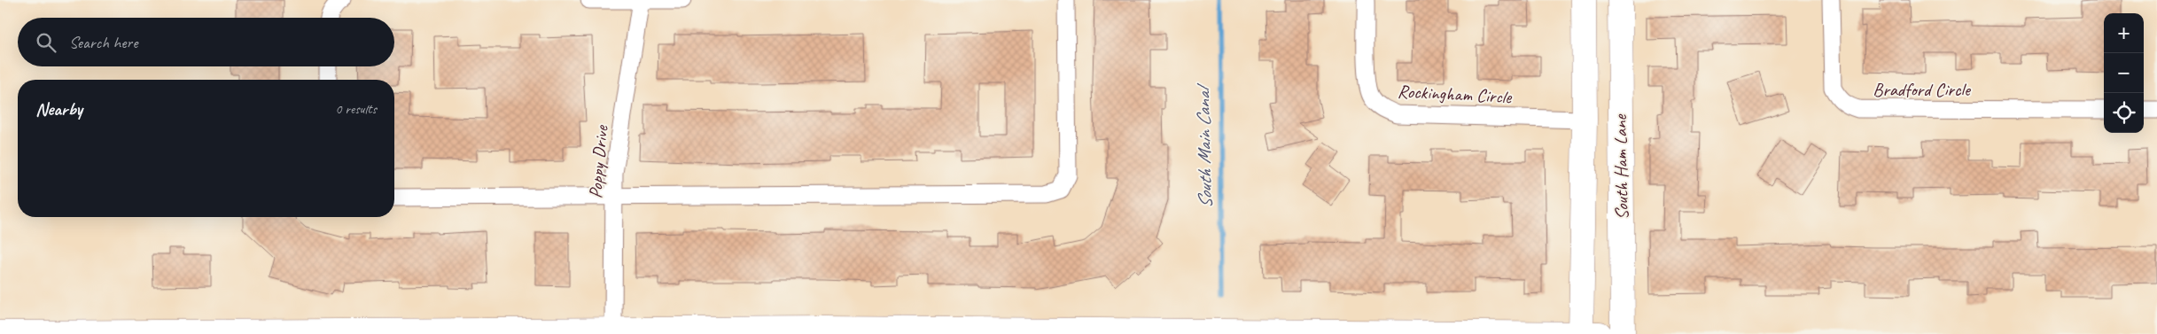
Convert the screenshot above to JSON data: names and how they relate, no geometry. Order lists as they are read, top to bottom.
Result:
{
  "streets": {
    "main road": ["South Ham Lane"],
    "street": ["Bradford Circle", "Rockingham Circle", "Poppy Drive"]
  },
  "crossings": [
    ["Rockingham Circle", "South Ham Lane"]
  ],
  "water": ["South Main Canal"],
  "page": {
    "map_buttons": ["+", "−"],
    "search": "Search here",
    "heading": ["Nearby", "0 results"]
  }
}
